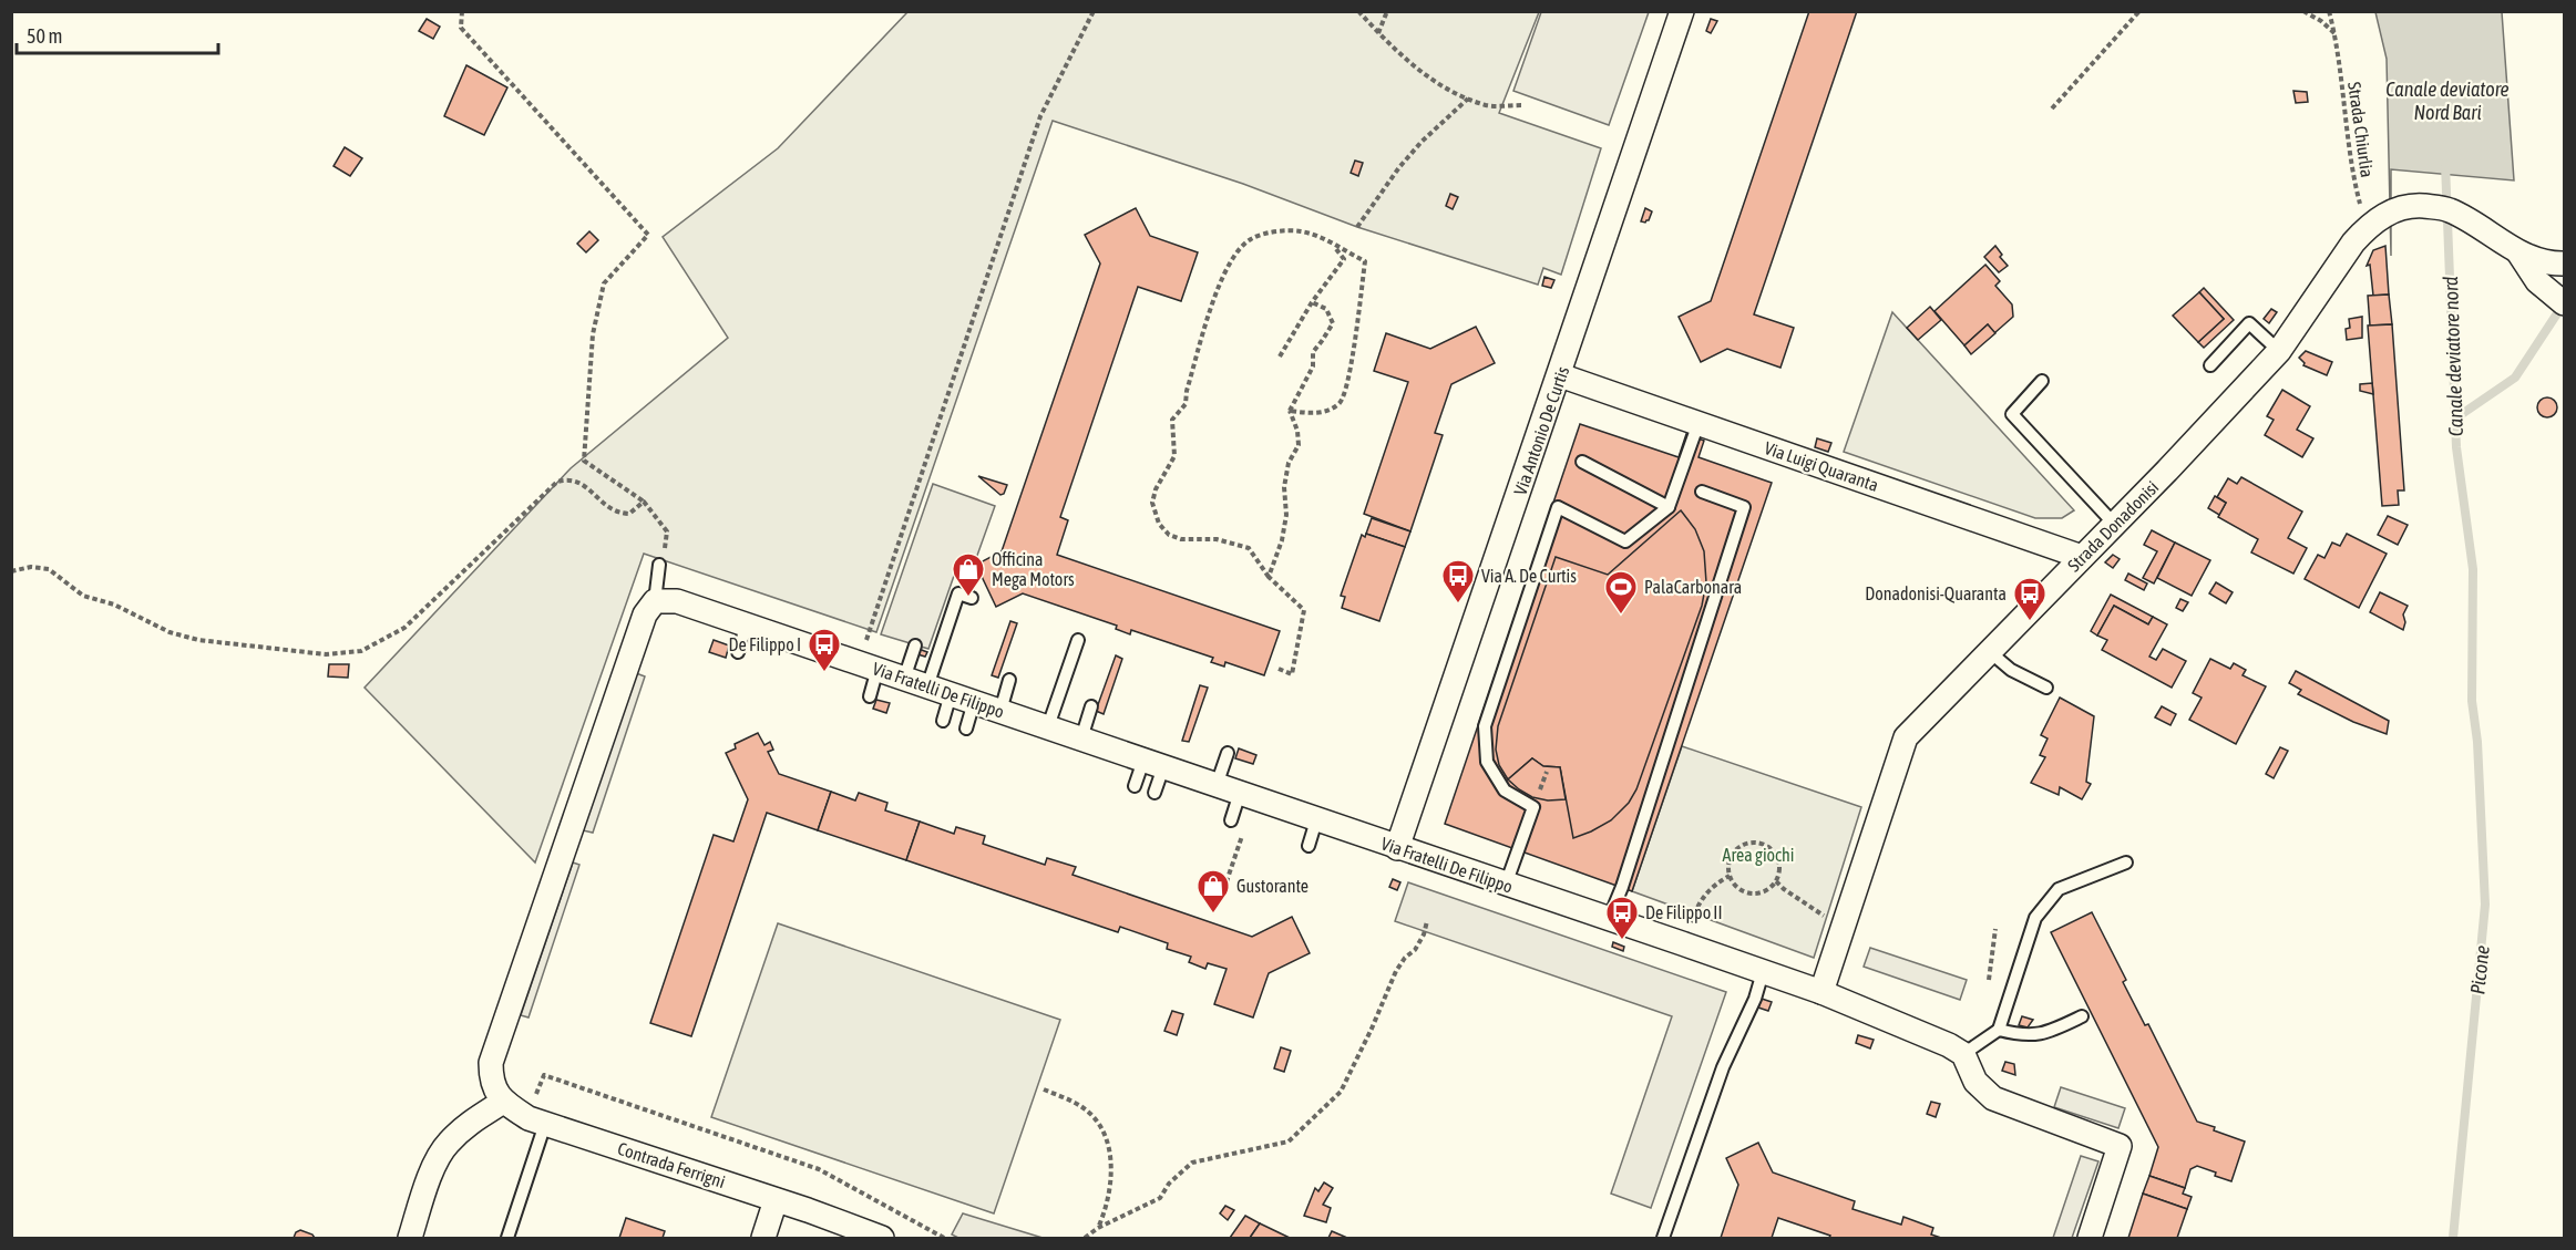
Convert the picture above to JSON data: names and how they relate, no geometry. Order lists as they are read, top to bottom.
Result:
{
  "streets": {
    "street": [
      "Via Antonio De Curtis",
      "Via Luigi Quaranta",
      "Strada Donadonisi",
      "Via Fratelli De Filippo",
      "Contrada Ferrigni"
    ],
    "path": ["Strada Chiurlia"]
  },
  "crossings": [
    ["Strada Chiurlia", "Strada Donadonisi"],
    ["Via Antonio De Curtis", "Via Luigi Quaranta"],
    ["Via Antonio De Curtis", "Via Fratelli De Filippo"],
    ["Via Luigi Quaranta", "Strada Donadonisi"],
    ["Strada Donadonisi", "Via Fratelli De Filippo"]
  ],
  "water": ["Canale deviatore Nord Bari", "Canale deviatore nord", "Picone"],
  "parks": ["Area giochi"],
  "places": {
    "shop": ["Officina Mega Motors", "Gustorante"],
    "bus stop": [
      "Via A. De Curtis",
      "Donadonisi-Quaranta",
      "De Filippo I",
      "De Filippo II"
    ],
    "sports": ["PalaCarbonara"]
  },
  "scale_bar": "50 m"
}
